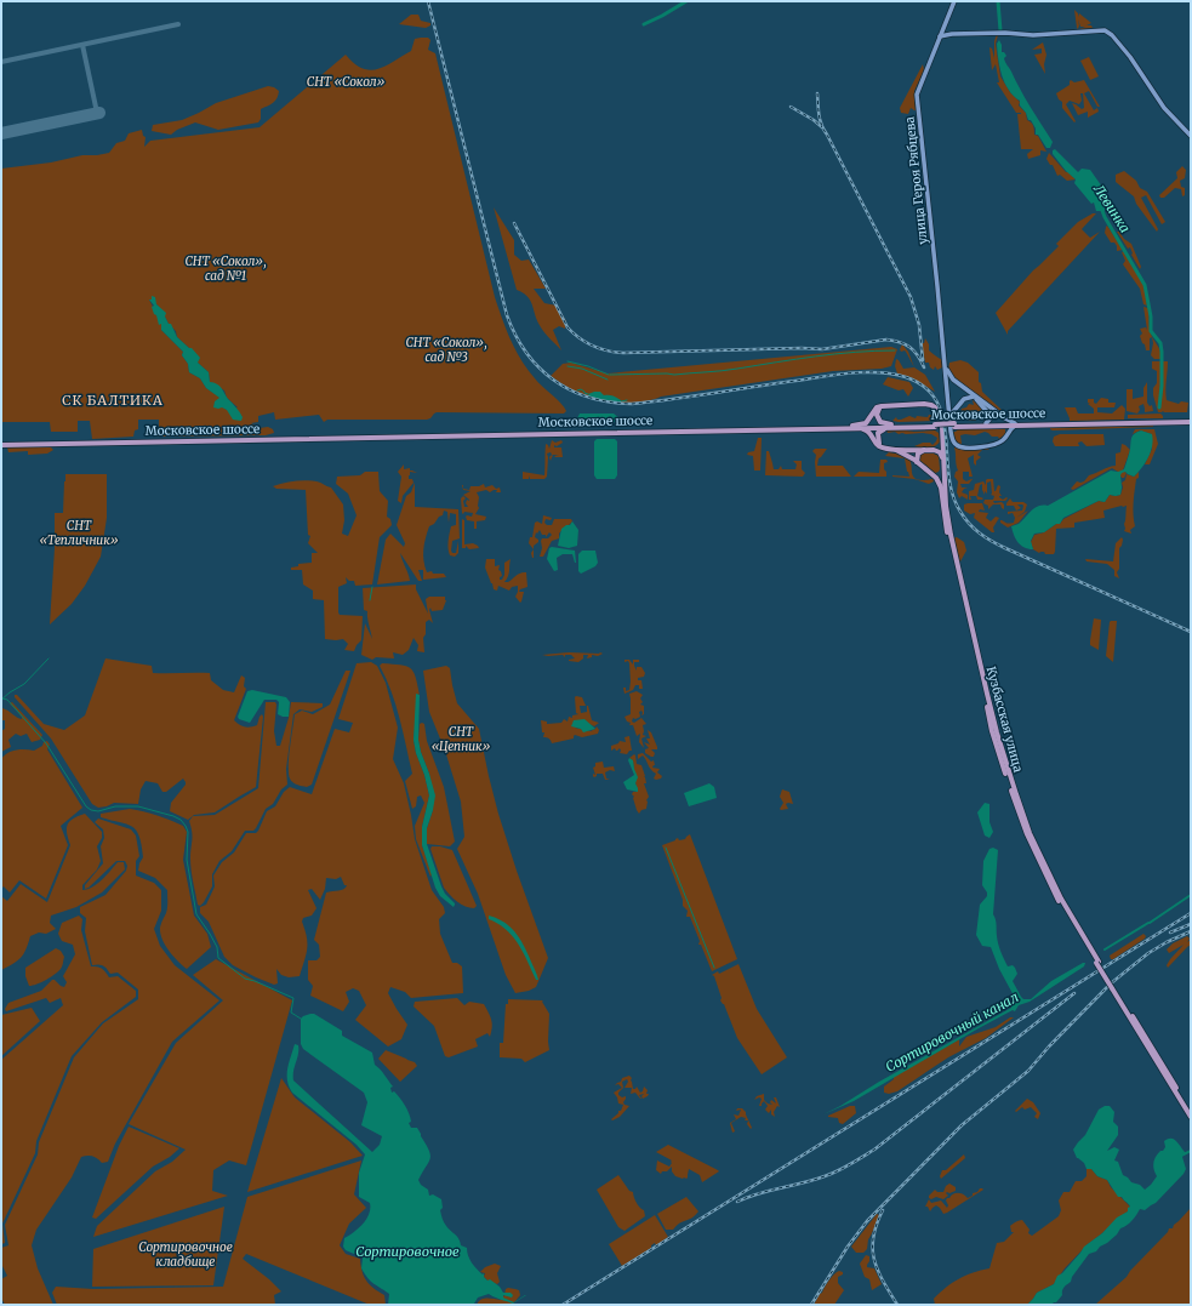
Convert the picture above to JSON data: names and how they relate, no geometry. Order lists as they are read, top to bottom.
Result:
{
  "streets": {
    "main road": ["улица Героя Рябцева", "Московское шоссе", "Кузбасская улица"]
  },
  "districts": ["СК БАЛТИКА"],
  "water": ["Левинка", "Сортировочный канал", "Сортировочное"],
  "parks": [
    "СНТ «Сокол»",
    "СНТ «Сокол», сад №1",
    "СНТ «Сокол», сад №3",
    "СНТ «Тепличник»",
    "СНТ «Цепник»",
    "Сортировочное кладбище"
  ]
}
